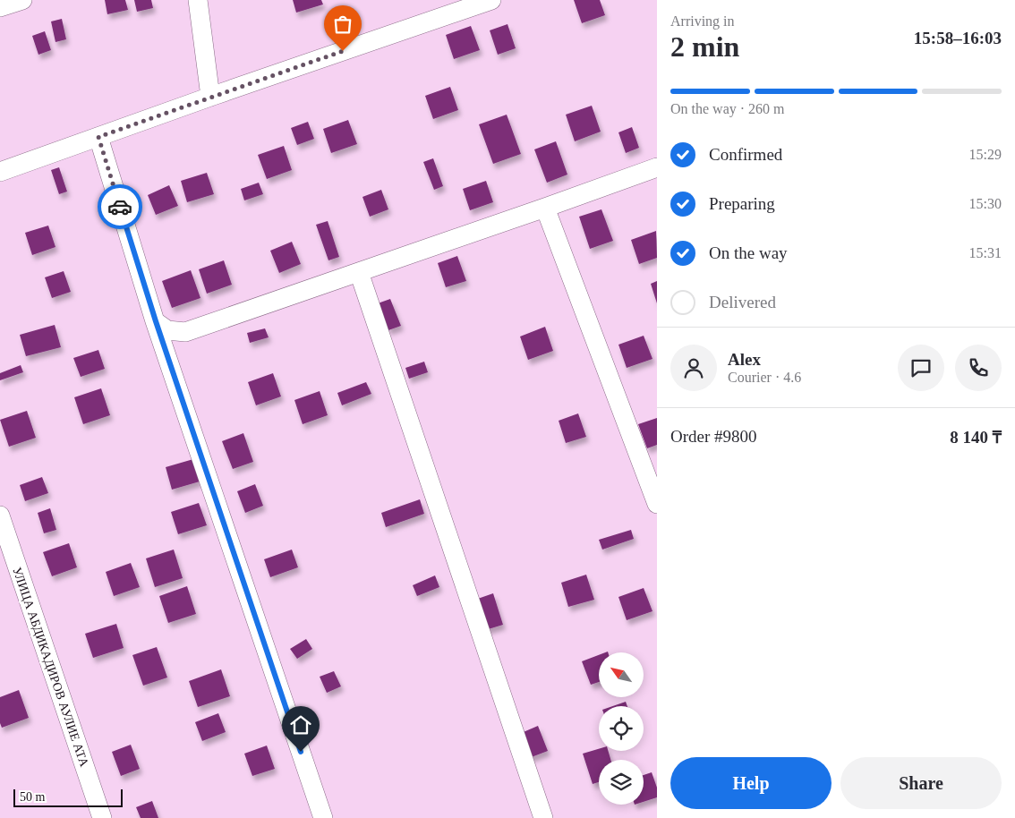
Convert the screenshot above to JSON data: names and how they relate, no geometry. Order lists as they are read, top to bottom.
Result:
{
  "streets": {
    "street": ["УЛИЦА АБДИКАДИРОВ АУЛИЕ АТА"]
  },
  "scale_bar": "50 m",
  "north": "top left",
  "page": {
    "heading": ["2 min", "Arriving in", "15:58–16:03"],
    "panel": [
      "Alex",
      "Courier · 4.6",
      "Order #9800",
      "8 140 ₸"
    ],
    "bar": "On the way · 260 m",
    "list": [
      ["Confirmed", "15:29"],
      ["Preparing", "15:30"],
      ["On the way", "15:31"],
      "Delivered"
    ],
    "buttons": ["Help", "Share"],
    "scale": "50 m"
  }
}
